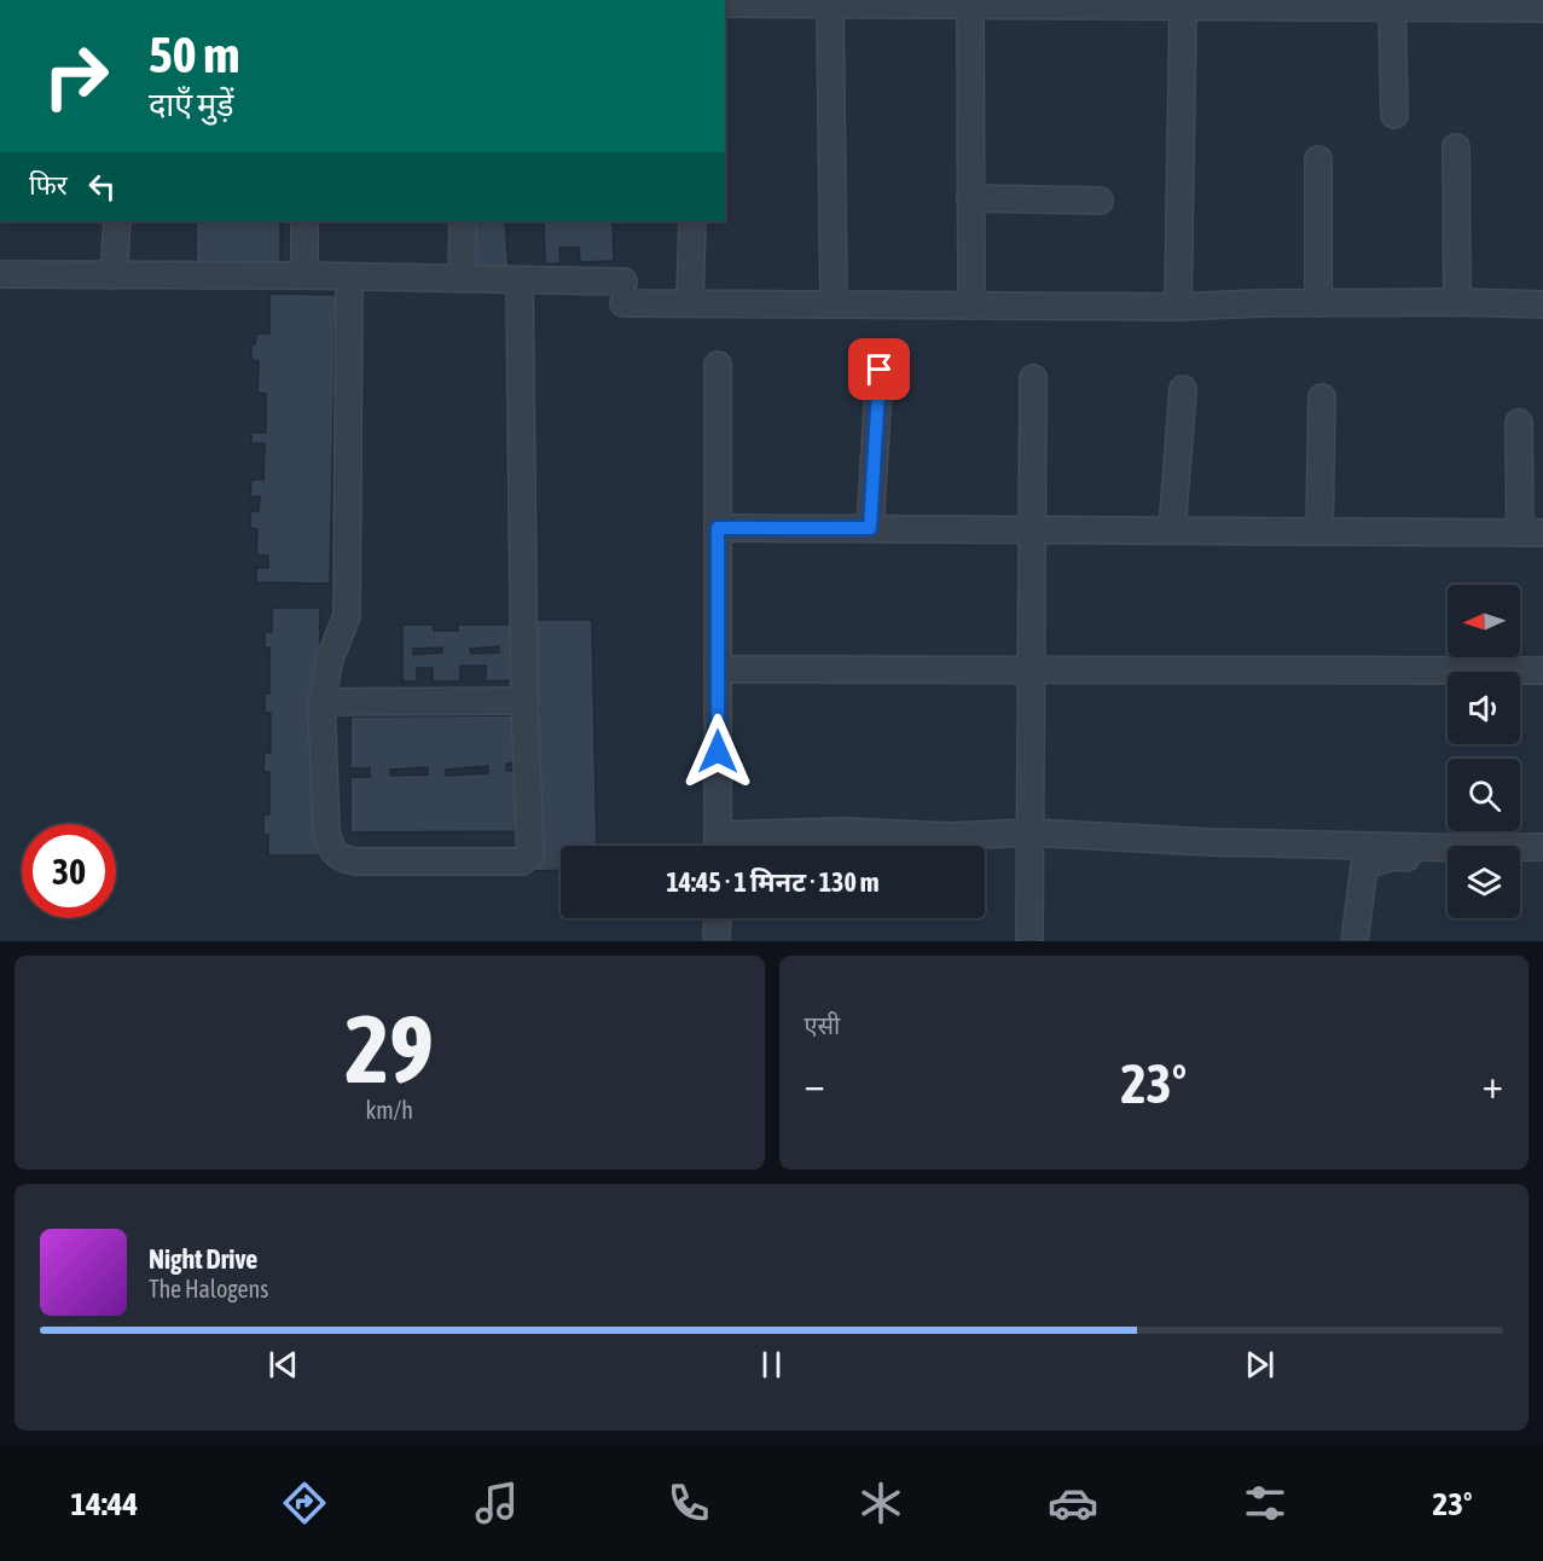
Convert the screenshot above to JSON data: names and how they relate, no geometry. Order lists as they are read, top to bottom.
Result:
{
  "north": "left",
  "page": {
    "turn": ["50 m", "दाएँ मुड़ें"],
    "then": "फिर",
    "limit": "30",
    "trip": "14:45 · 1 मिनट · 130 m",
    "tile": [
      ["29", "km/h"],
      "एसी"
    ],
    "heat": ["−", "23°", "+"],
    "song": ["Night Drive", "The Halogens"],
    "tabs": ["14:44", "23°"]
  }
}
